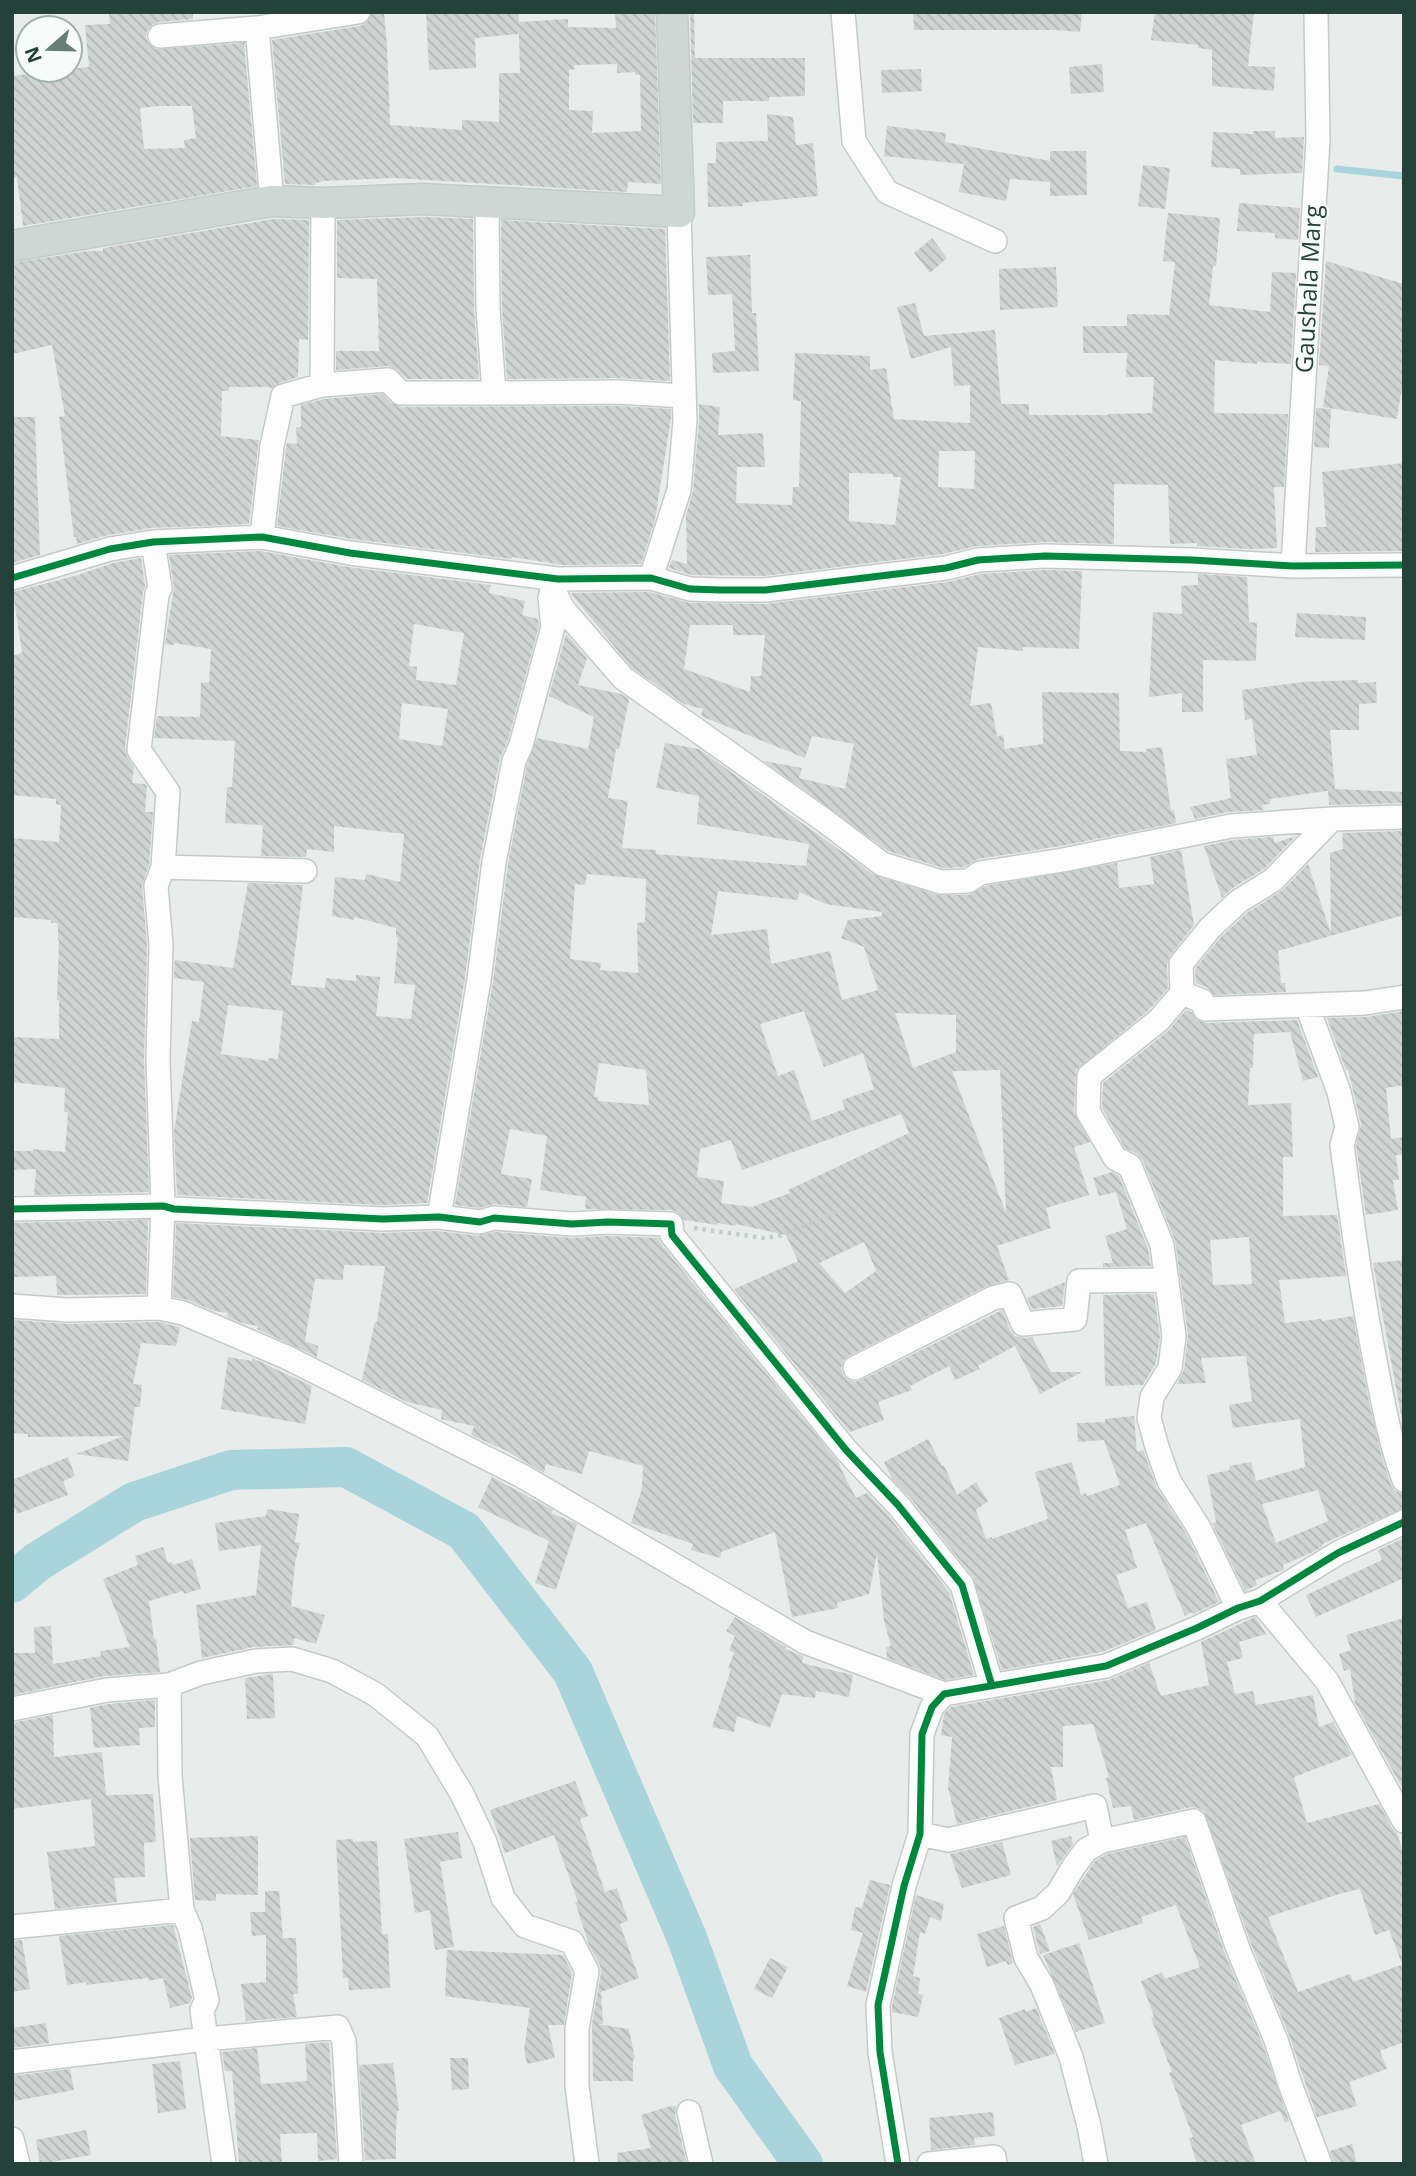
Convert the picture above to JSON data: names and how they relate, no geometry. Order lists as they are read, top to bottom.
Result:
{
  "streets": {
    "street": ["Gaushala Marg"]
  },
  "north": "left"
}
